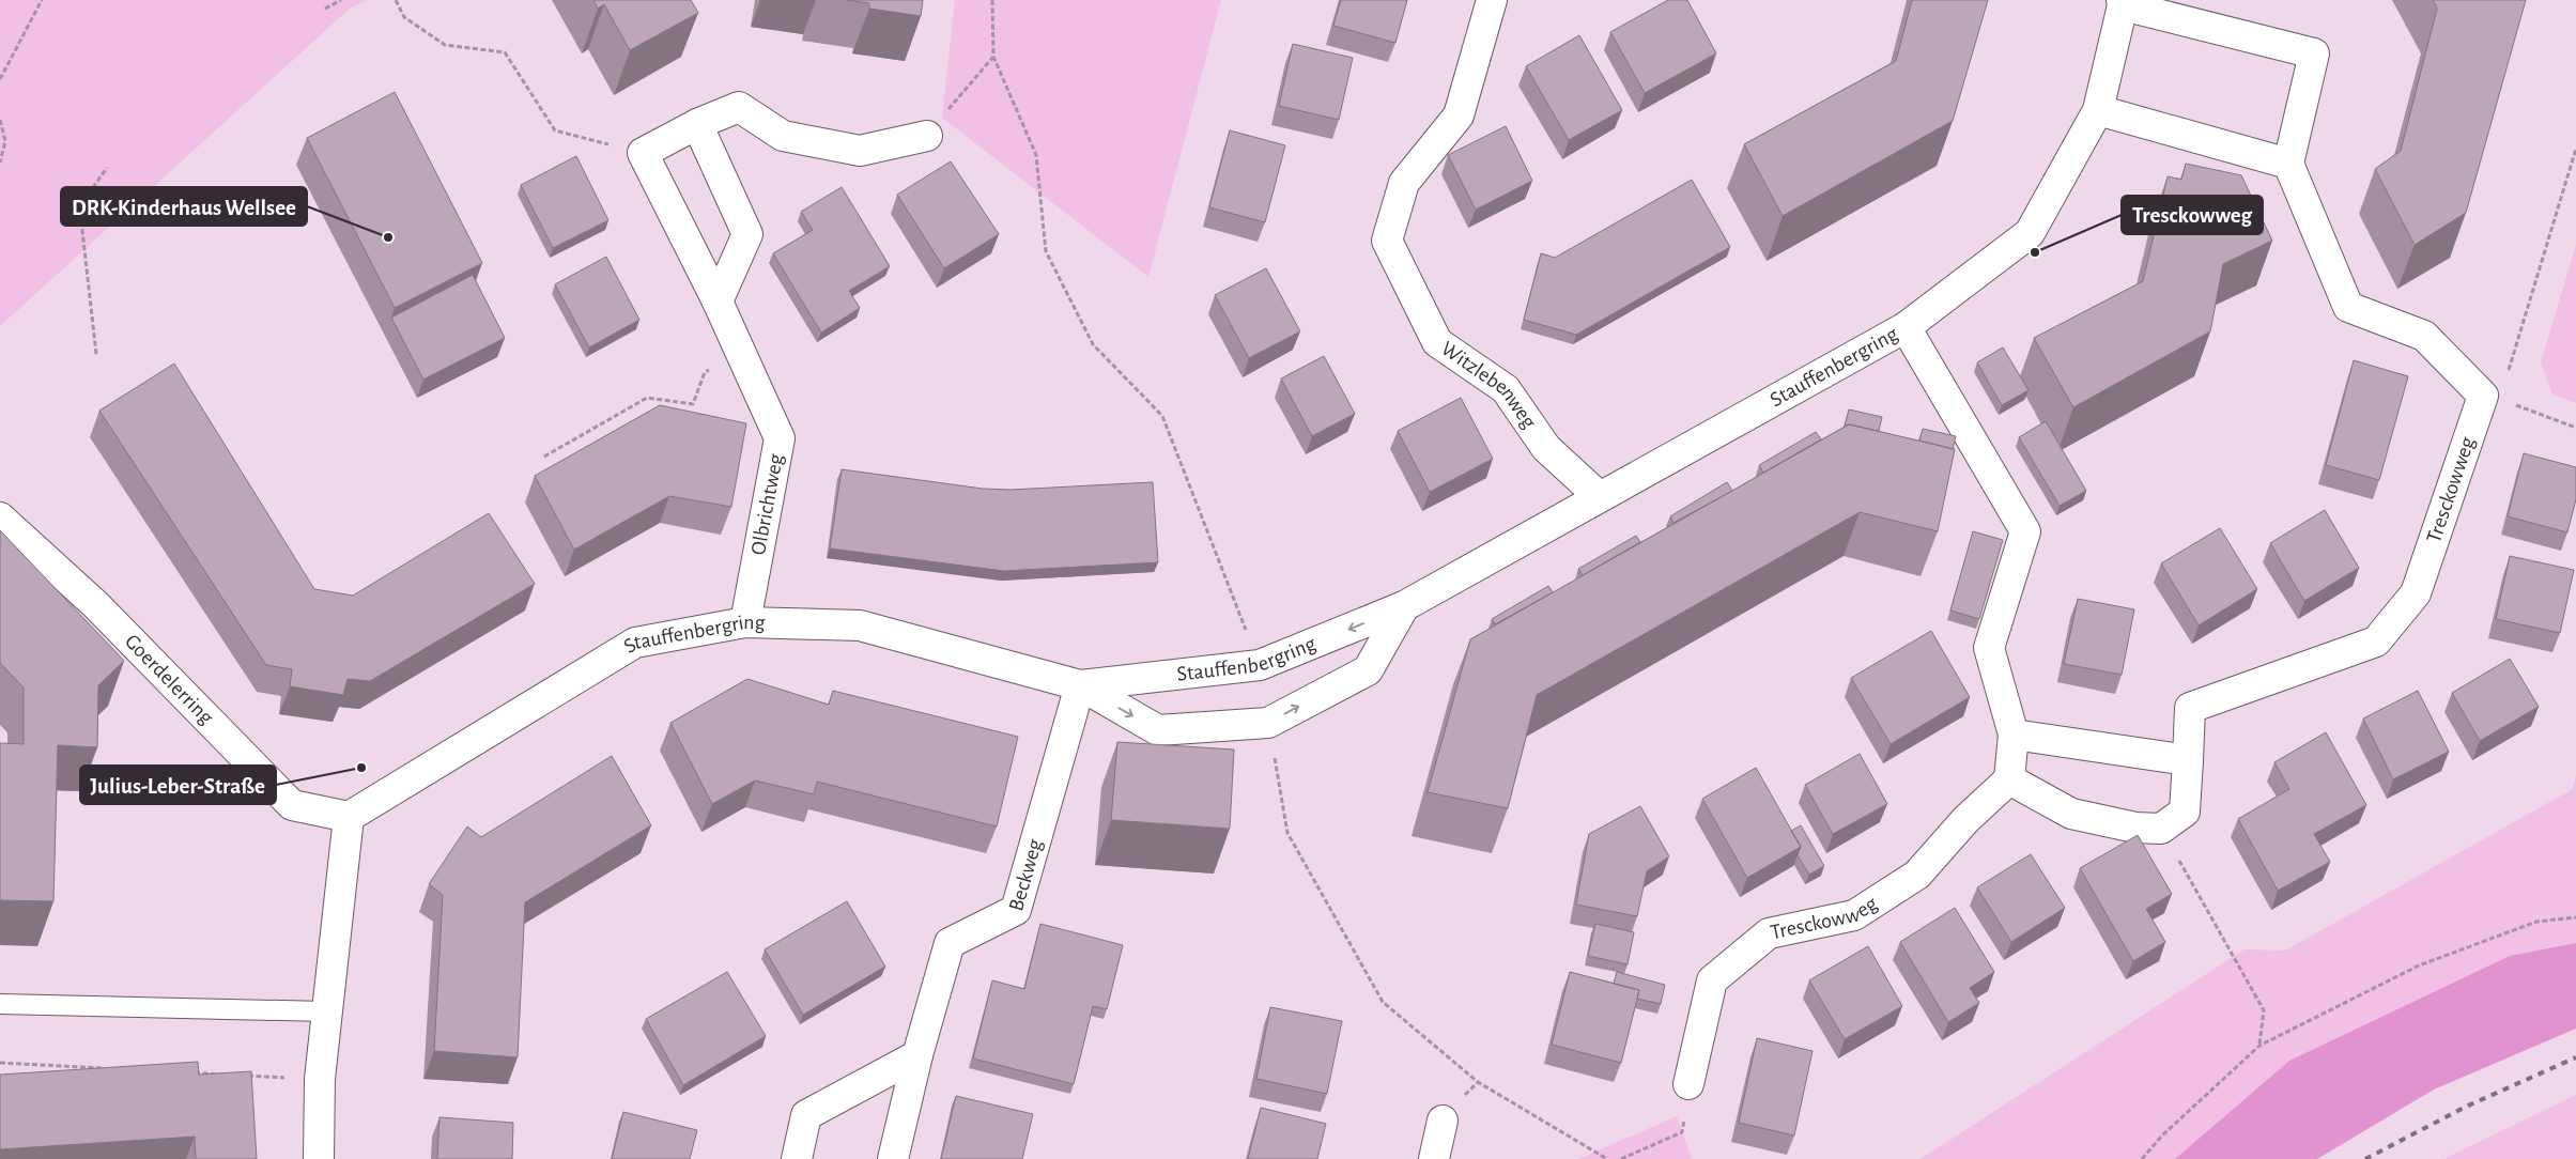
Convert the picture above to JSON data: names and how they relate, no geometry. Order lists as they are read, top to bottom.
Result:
{
  "streets": {
    "street": [
      "Stauffenbergring",
      "Witzlebenweg",
      "Tresckowweg",
      "Olbrichtweg",
      "Goerdelerring",
      "Beckweg"
    ]
  },
  "crossings": [
    ["Stauffenbergring", "Witzlebenweg"],
    ["Stauffenbergring", "Olbrichtweg"],
    ["Stauffenbergring", "Goerdelerring"],
    ["Stauffenbergring", "Beckweg"]
  ],
  "places": ["DRK-Kinderhaus Wellsee", "Tresckowweg", "Julius-Leber-Straße"]
}
